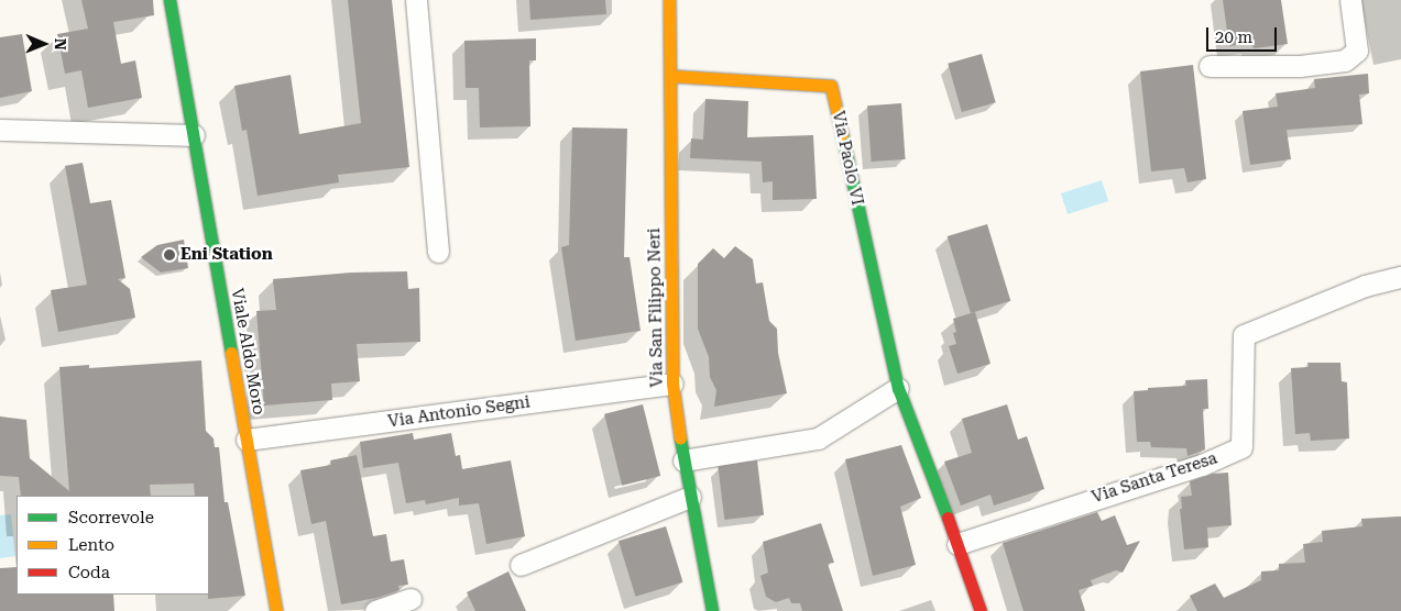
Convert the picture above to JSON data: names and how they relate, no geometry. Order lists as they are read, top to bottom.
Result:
{
  "streets": {
    "street": [
      "Via Paolo VI",
      "Via San Filippo Neri",
      "Viale Aldo Moro",
      "Via Antonio Segni",
      "Via Santa Teresa"
    ]
  },
  "crossings": [
    ["Via Paolo VI", "Via San Filippo Neri"],
    ["Via Paolo VI", "Via Santa Teresa"],
    ["Via San Filippo Neri", "Via Antonio Segni"],
    ["Viale Aldo Moro", "Via Antonio Segni"]
  ],
  "places": ["Eni Station"],
  "legend": ["Scorrevole", "Lento", "Coda"],
  "scale_bar": "20 m",
  "north": "right"
}
